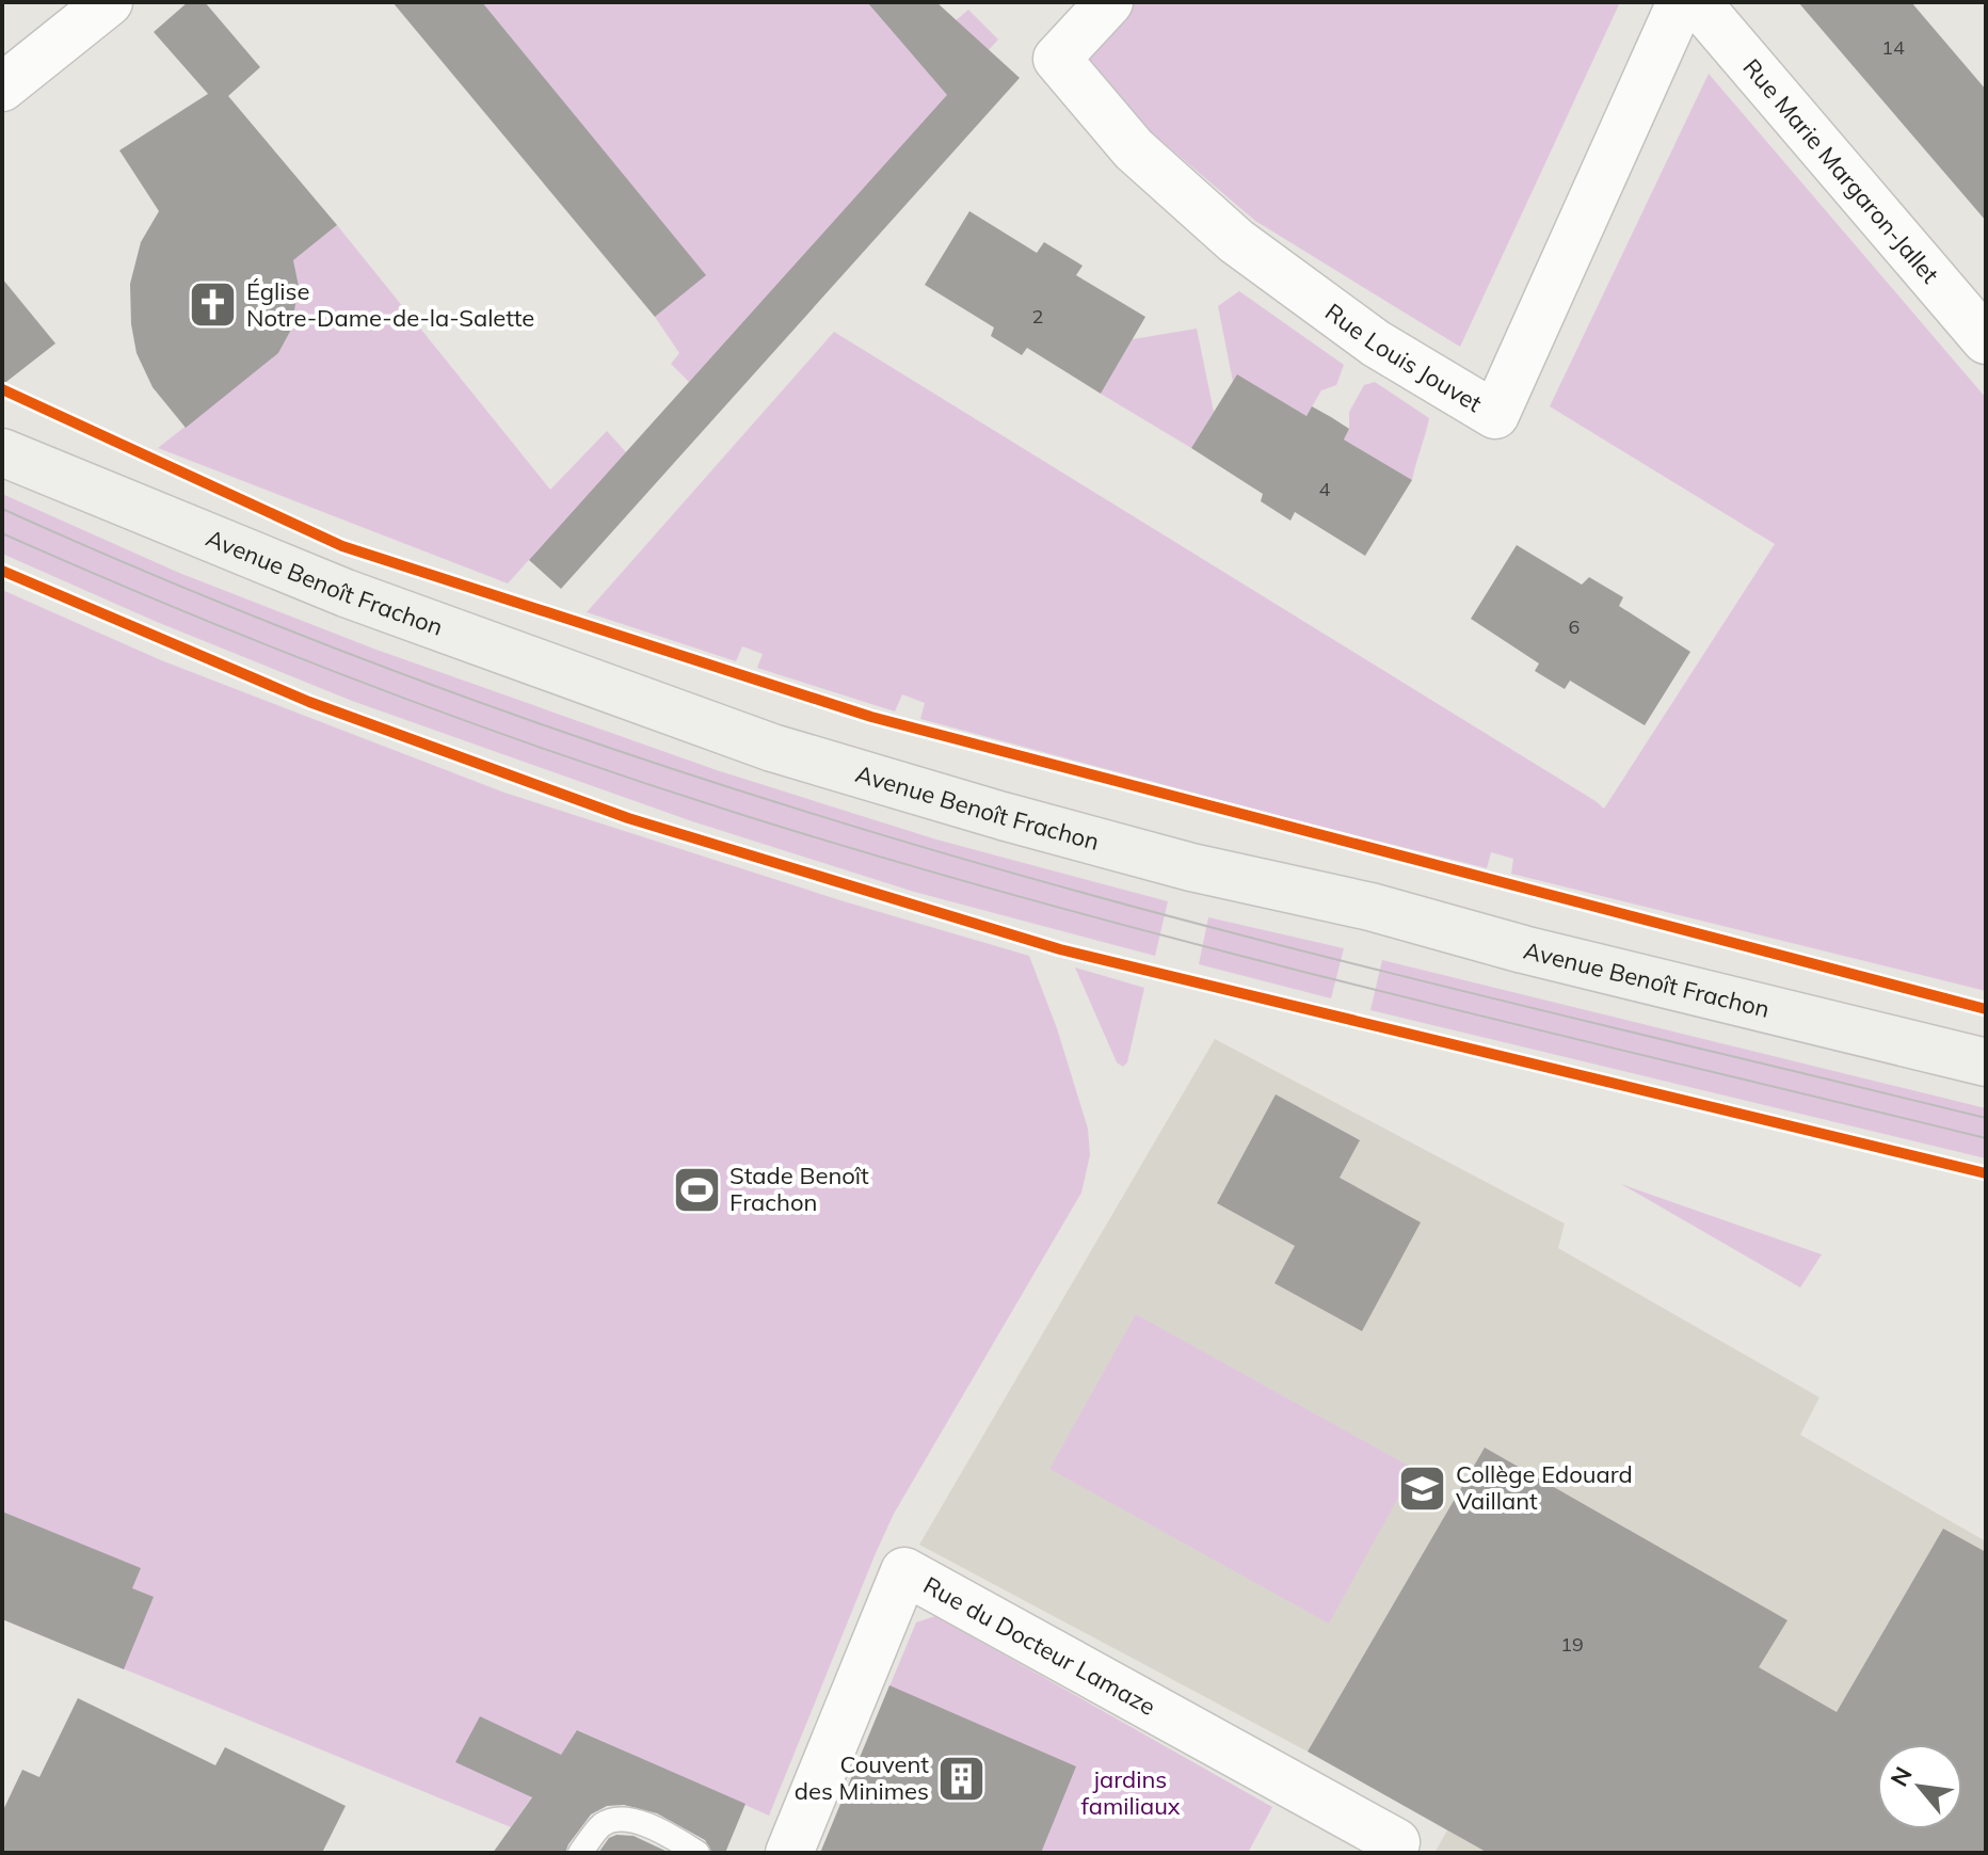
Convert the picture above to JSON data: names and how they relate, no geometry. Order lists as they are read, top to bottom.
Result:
{
  "streets": {
    "street": [
      "Rue Marie Margaron-Jallet",
      "Rue Louis Jouvet",
      "Avenue Benoît Frachon",
      "Rue du Docteur Lamaze"
    ]
  },
  "parks": ["jardins familiaux"],
  "places": {
    "church": ["Église Notre-Dame-de-la-Salette"],
    "sports": ["Stade Benoît Frachon"],
    "school or university": ["Collège Edouard Vaillant"],
    "building": ["Couvent des Minimes"]
  },
  "house_numbers": [
    "14",
    "2",
    "4",
    "6",
    "19"
  ],
  "north": "top left"
}
